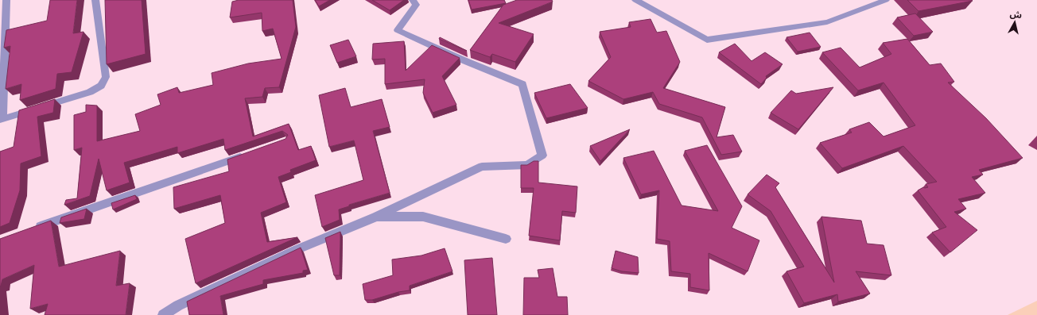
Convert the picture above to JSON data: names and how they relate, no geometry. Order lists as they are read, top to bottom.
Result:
{
  "north": "top"
}
